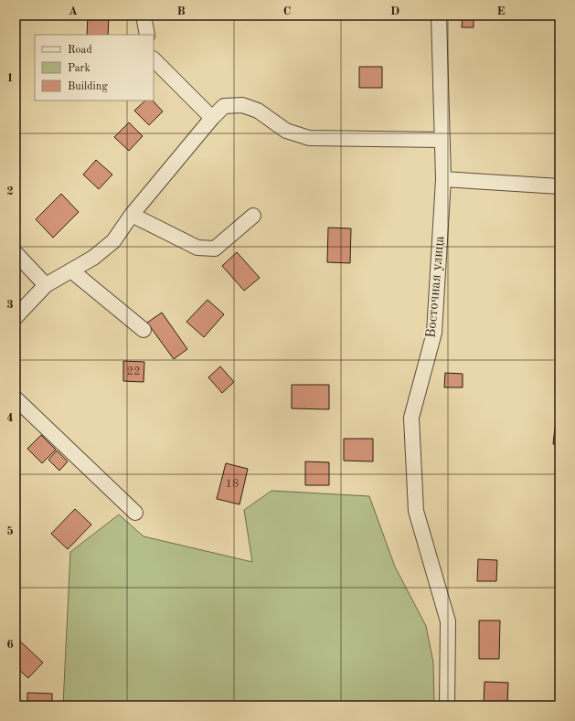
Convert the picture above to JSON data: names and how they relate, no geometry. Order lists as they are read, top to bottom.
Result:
{
  "streets": {
    "street": ["Восточная улица"]
  },
  "house_numbers": ["22", "18"],
  "legend": ["Road", "Park", "Building"],
  "grid": {
    "columns": [
      "A",
      "B",
      "C",
      "D",
      "E"
    ],
    "rows": [
      "1",
      "2",
      "3",
      "4",
      "5",
      "6"
    ]
  }
}
